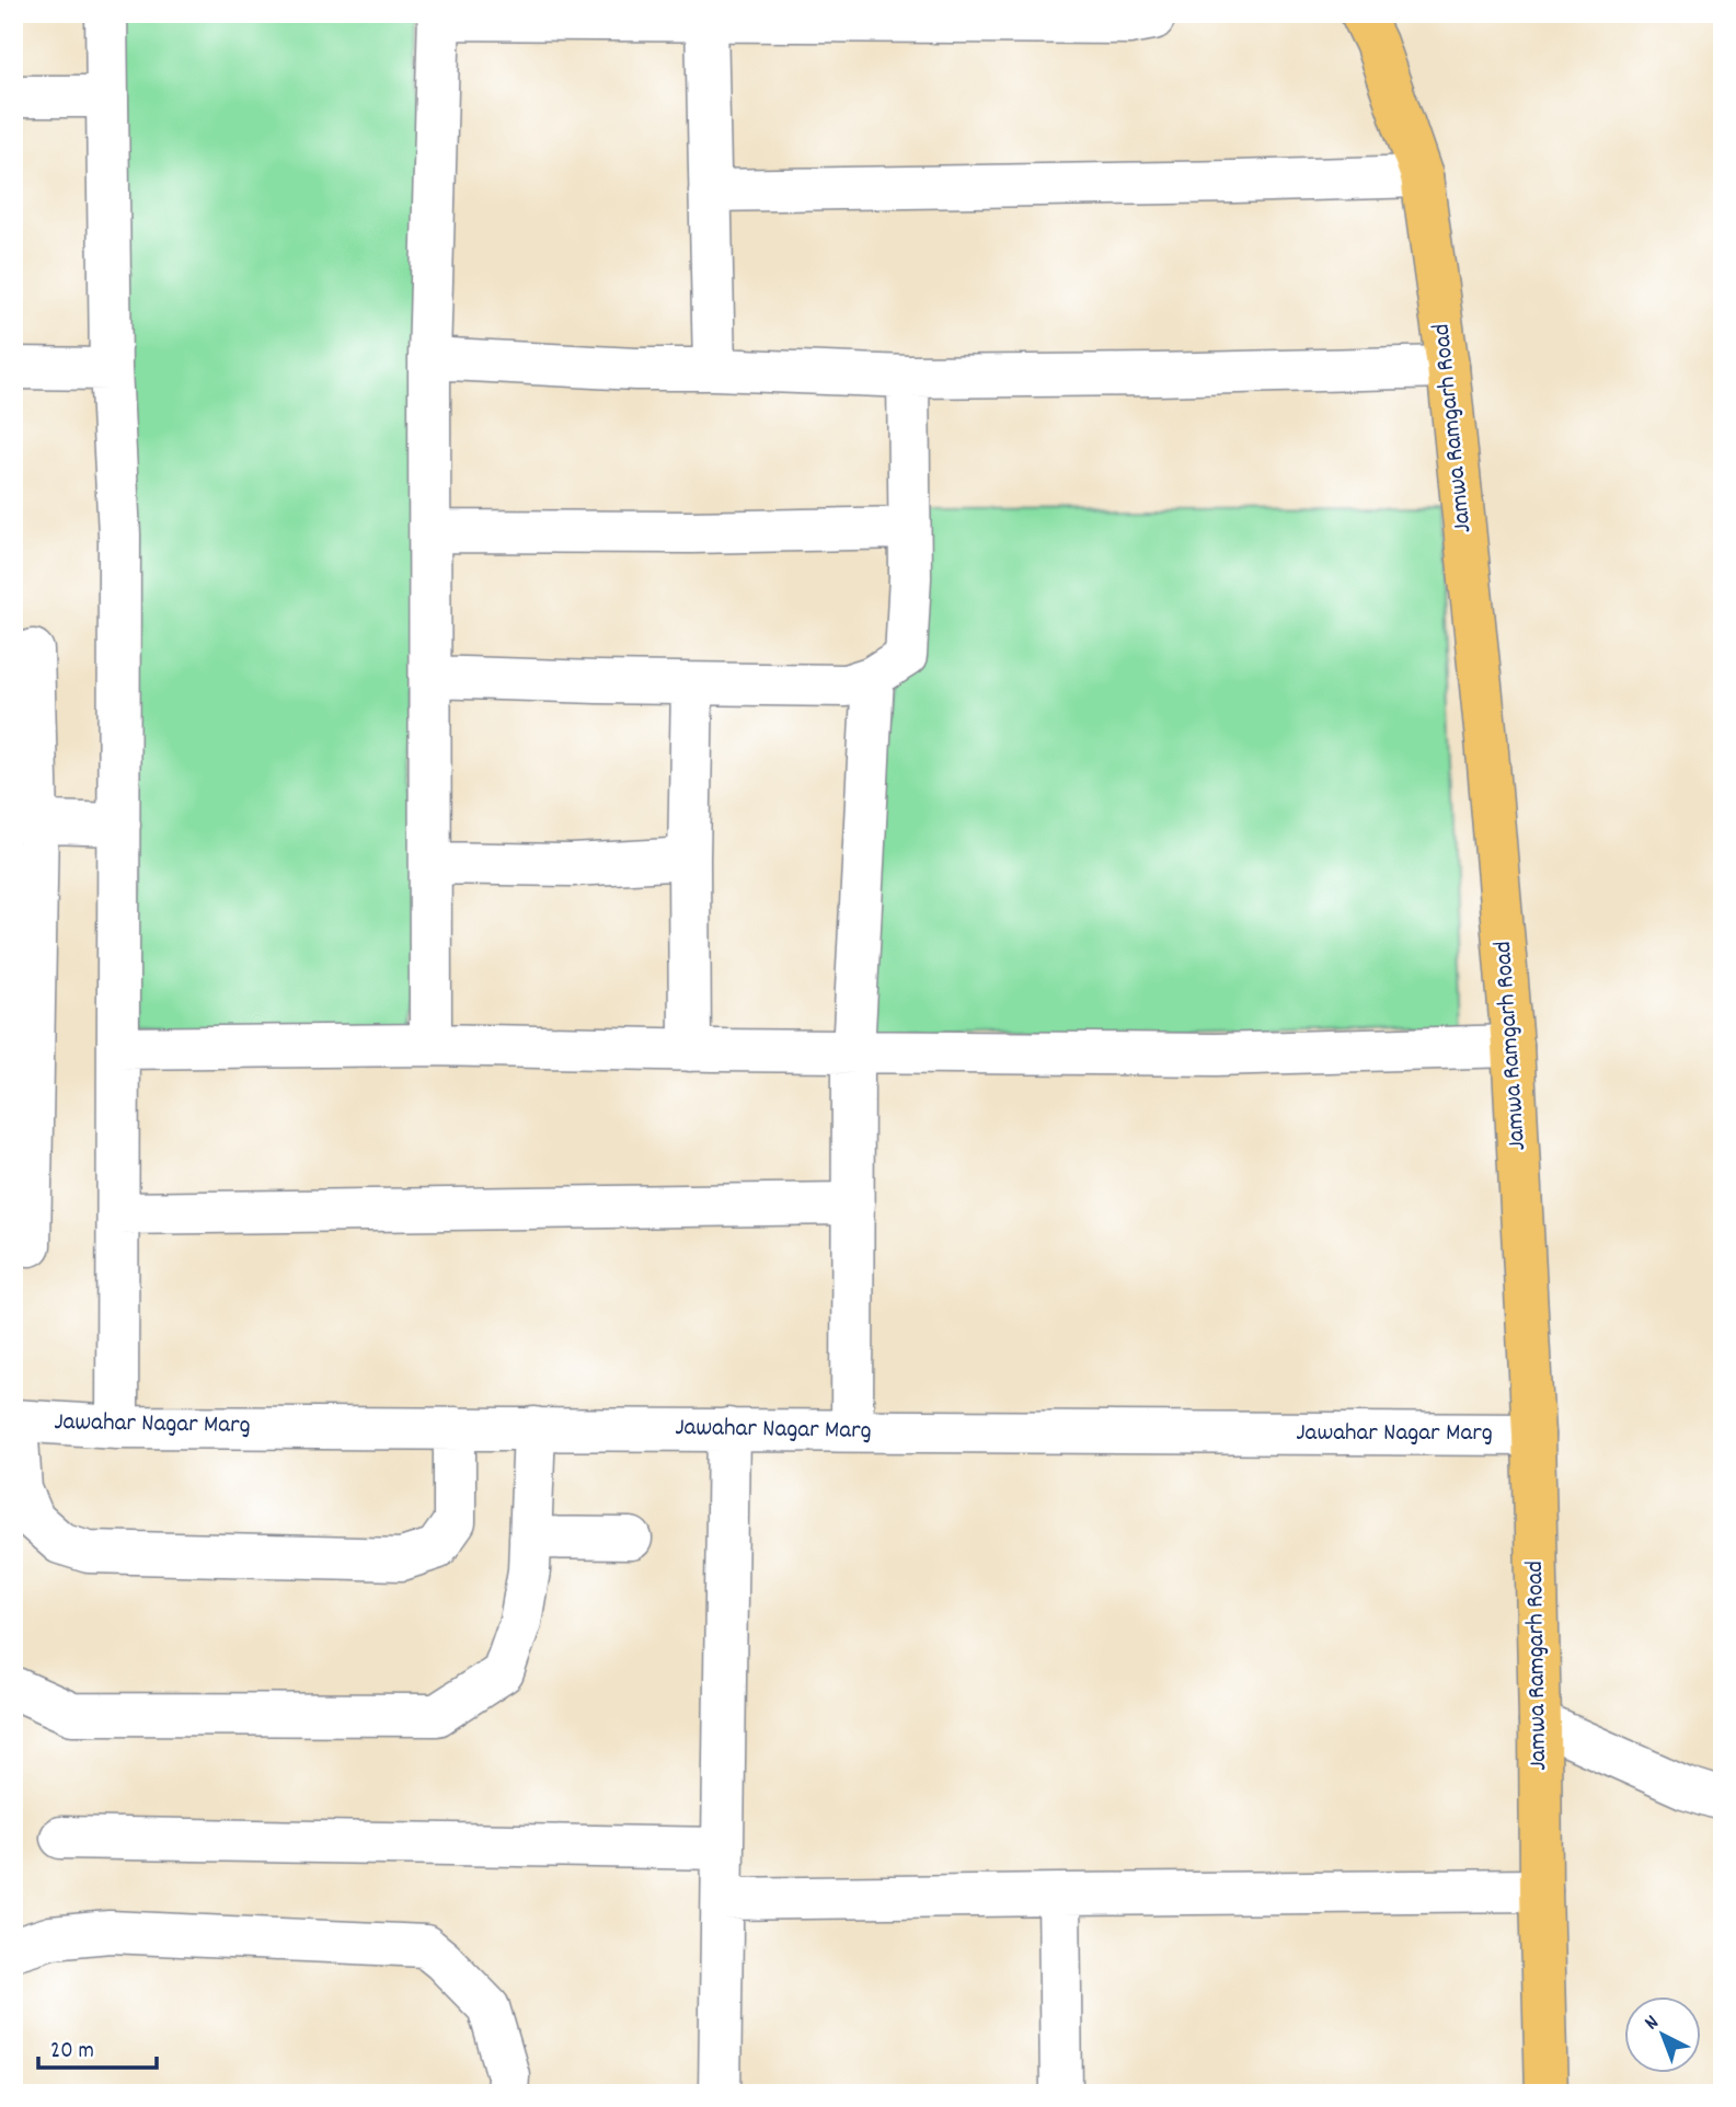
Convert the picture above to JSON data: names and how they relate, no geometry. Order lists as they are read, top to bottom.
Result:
{
  "streets": {
    "main road": ["Jamwa Ramgarh Road"],
    "street": ["Jawahar Nagar Marg"]
  },
  "crossings": [
    ["Jamwa Ramgarh Road", "Jawahar Nagar Marg"]
  ],
  "scale_bar": "20 m",
  "north": "top left"
}
